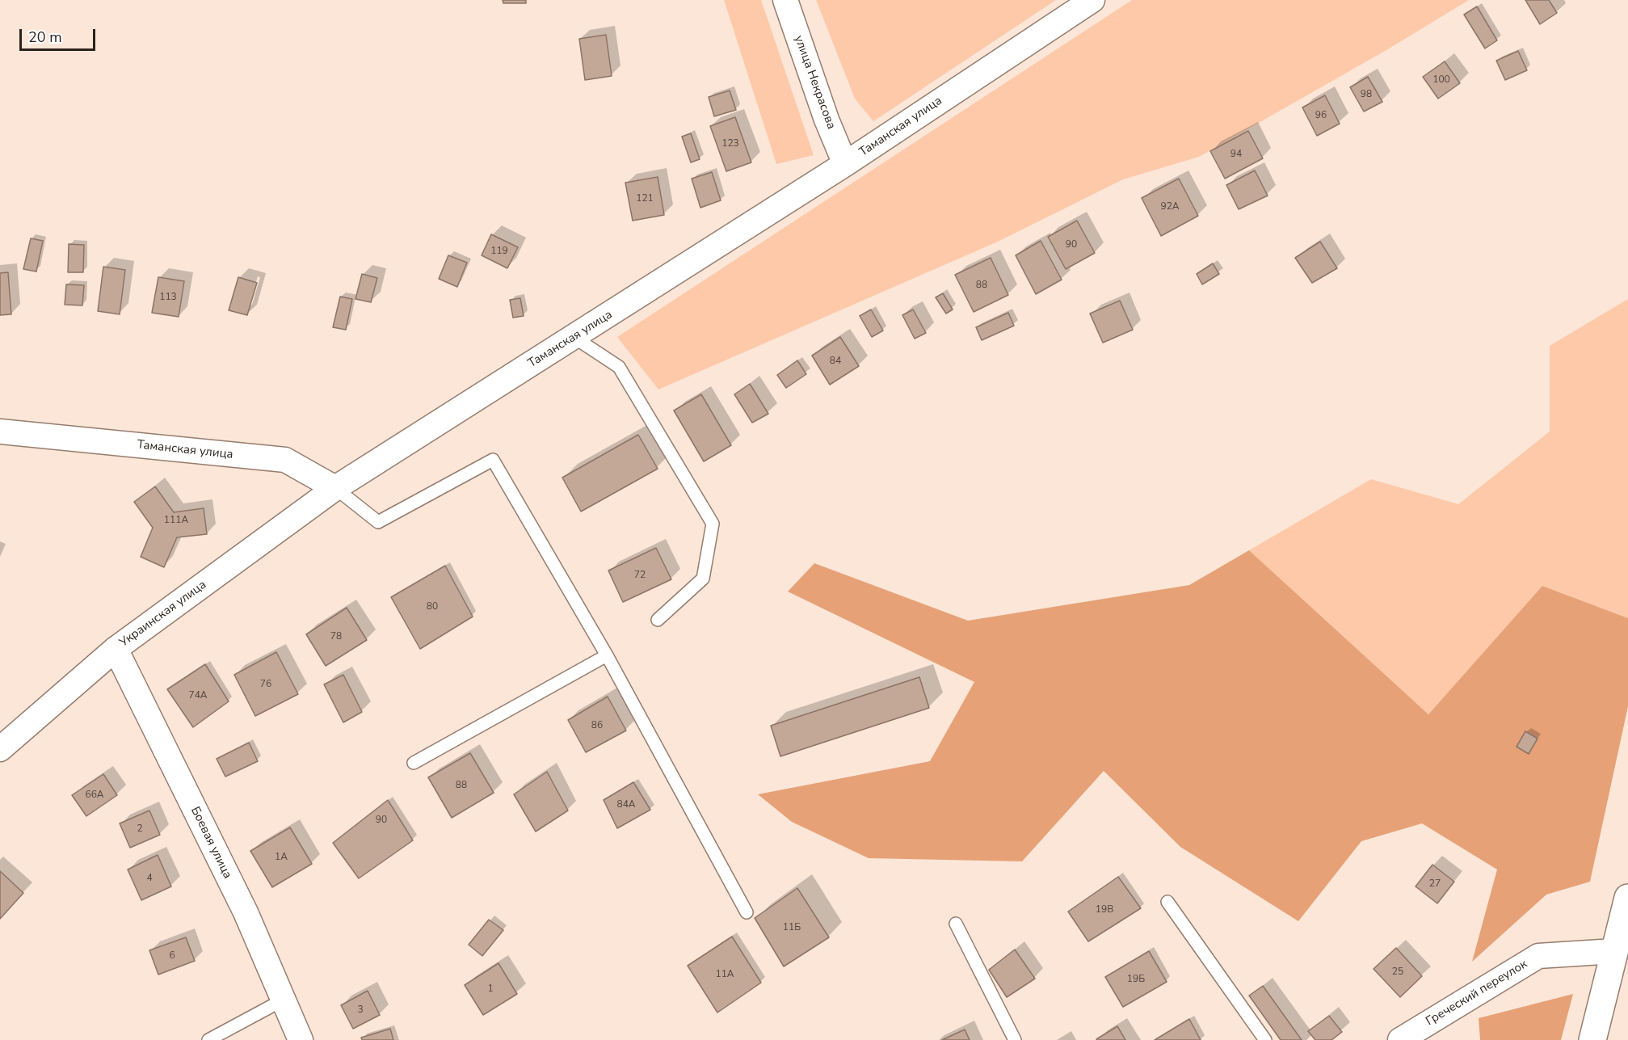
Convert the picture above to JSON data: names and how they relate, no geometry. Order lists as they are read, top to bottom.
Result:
{
  "streets": {
    "street": [
      "улица Некрасова",
      "Таманская улица",
      "Украинская улица",
      "Боевая улица",
      "Греческий переулок"
    ]
  },
  "crossings": [
    ["улица Некрасова", "Таманская улица"],
    ["Таманская улица", "Украинская улица"],
    ["Украинская улица", "Боевая улица"]
  ],
  "house_numbers": [
    "100",
    "98",
    "96",
    "123",
    "94",
    "121",
    "92А",
    "90",
    "119",
    "88",
    "113",
    "84",
    "111А",
    "72",
    "80",
    "78",
    "76",
    "74А",
    "86",
    "88",
    "66А",
    "84А",
    "90",
    "2",
    "1А",
    "4",
    "27",
    "19В",
    "11Б",
    "6",
    "25",
    "11А",
    "19Б",
    "1",
    "3"
  ],
  "scale_bar": "20 m"
}
